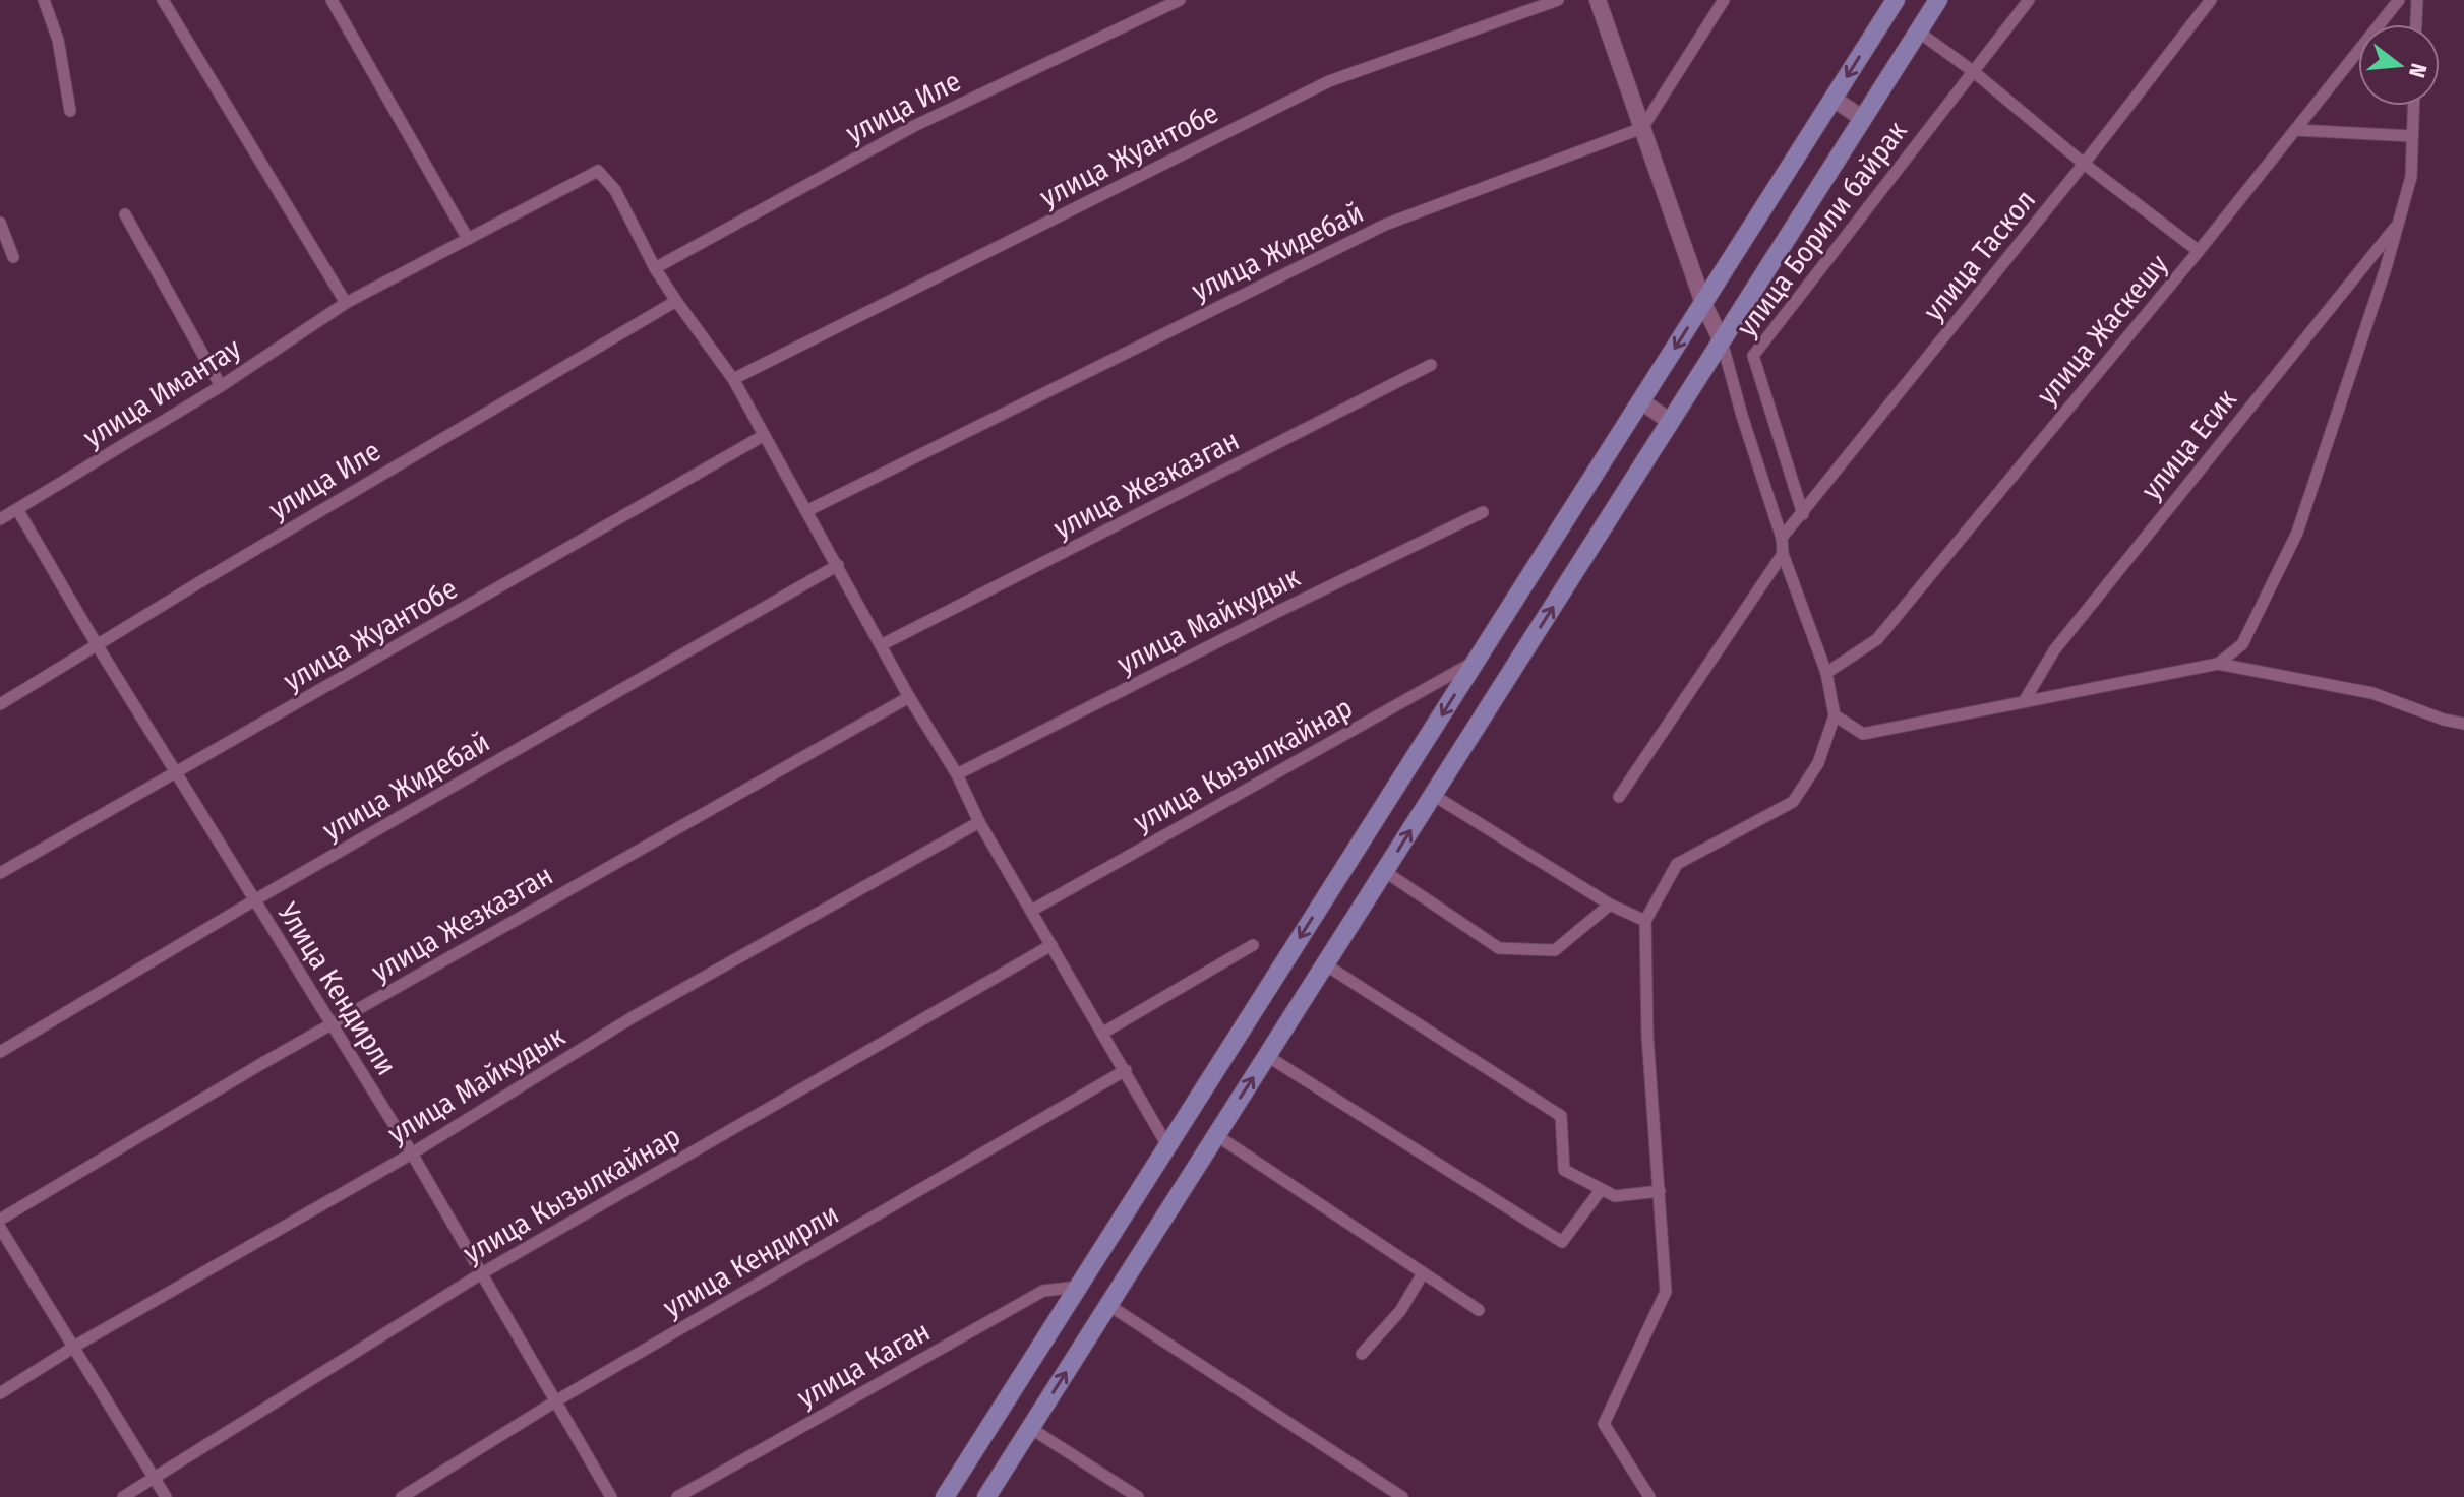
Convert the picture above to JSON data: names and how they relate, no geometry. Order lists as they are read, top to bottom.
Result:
{
  "streets": {
    "street": [
      "улица Иле",
      "улица Жуантобе",
      "улица Борили байрак",
      "улица Жидебай",
      "улица Таскол",
      "улица Жаскешу",
      "улица Имантау",
      "улица Есик",
      "улица Жезказган",
      "улица Майкудык",
      "улица Кызылкайнар",
      "Улица Кендирли",
      "улица Кендирли",
      "улица Каган"
    ]
  },
  "crossings": [
    ["улица Иле", "улица Имантау"],
    ["улица Иле", "Улица Кендирли"],
    ["улица Жуантобе", "Улица Кендирли"],
    ["улица Борили байрак", "улица Таскол"],
    ["улица Жидебай", "Улица Кендирли"],
    ["улица Имантау", "Улица Кендирли"],
    ["улица Жезказган", "Улица Кендирли"],
    ["улица Майкудык", "Улица Кендирли"],
    ["улица Кызылкайнар", "Улица Кендирли"],
    ["Улица Кендирли", "улица Кендирли"]
  ],
  "north": "right"
}
